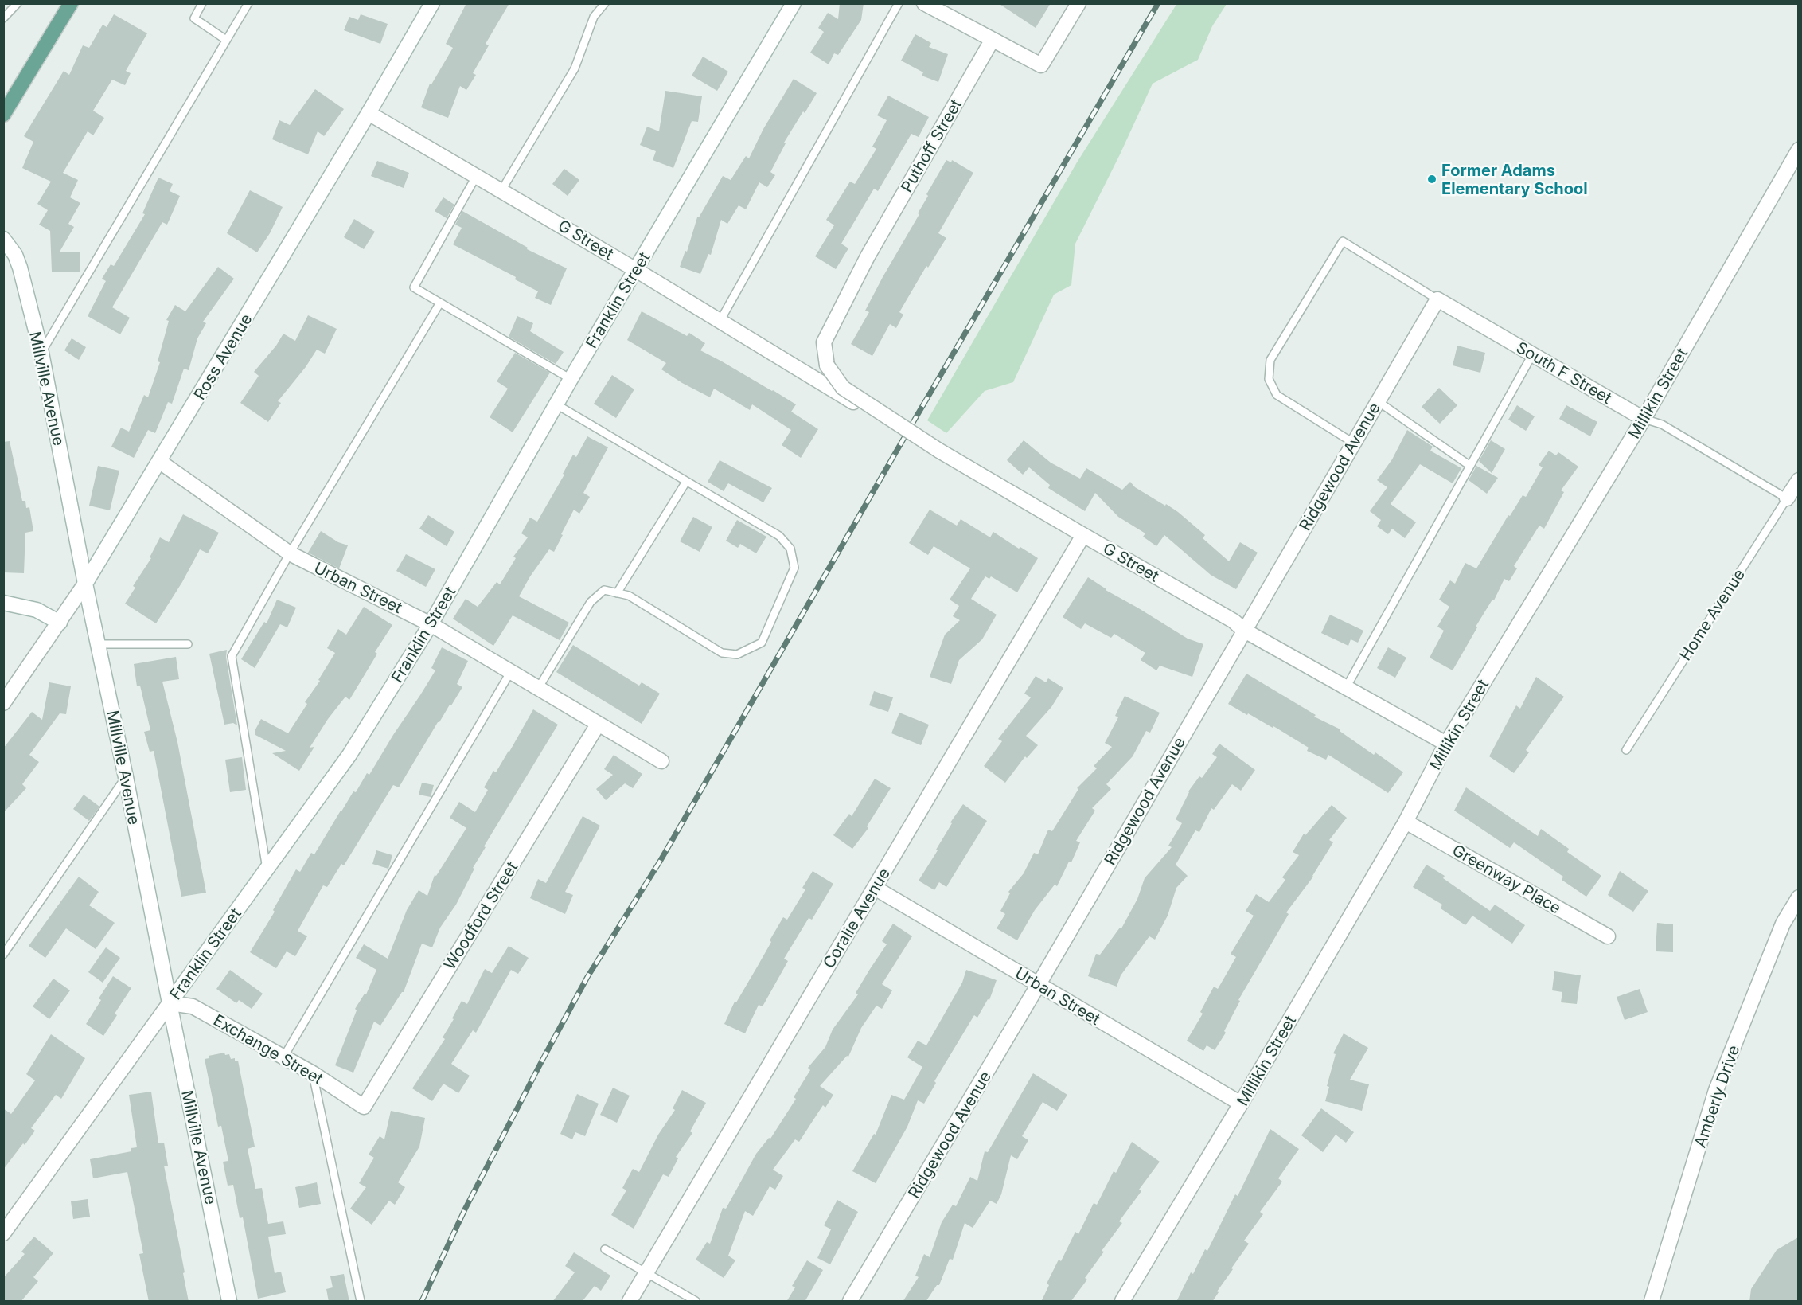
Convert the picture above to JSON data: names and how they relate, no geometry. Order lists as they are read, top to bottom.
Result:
{
  "streets": {
    "street": [
      "Puthoff Street",
      "G Street",
      "Franklin Street",
      "Ross Avenue",
      "South F Street",
      "Millville Avenue",
      "Millikin Street",
      "Ridgewood Avenue",
      "Urban Street",
      "Home Avenue",
      "Greenway Place",
      "Woodford Street",
      "Coralie Avenue",
      "Exchange Street",
      "Amberly Drive"
    ]
  },
  "crossings": [
    ["Puthoff Street", "G Street"],
    ["G Street", "Franklin Street"],
    ["G Street", "Ross Avenue"],
    ["G Street", "Millikin Street"],
    ["G Street", "Ridgewood Avenue"],
    ["G Street", "Coralie Avenue"],
    ["Franklin Street", "Millville Avenue"],
    ["Franklin Street", "Urban Street"],
    ["Franklin Street", "Exchange Street"],
    ["Ross Avenue", "Millville Avenue"],
    ["Ross Avenue", "Urban Street"],
    ["South F Street", "Millikin Street"],
    ["South F Street", "Ridgewood Avenue"],
    ["South F Street", "Home Avenue"],
    ["Millville Avenue", "Exchange Street"],
    ["Millikin Street", "Urban Street"],
    ["Millikin Street", "Greenway Place"],
    ["Ridgewood Avenue", "Urban Street"],
    ["Urban Street", "Woodford Street"],
    ["Urban Street", "Coralie Avenue"],
    ["Woodford Street", "Exchange Street"]
  ],
  "places": ["Former Adams Elementary School"]
}
